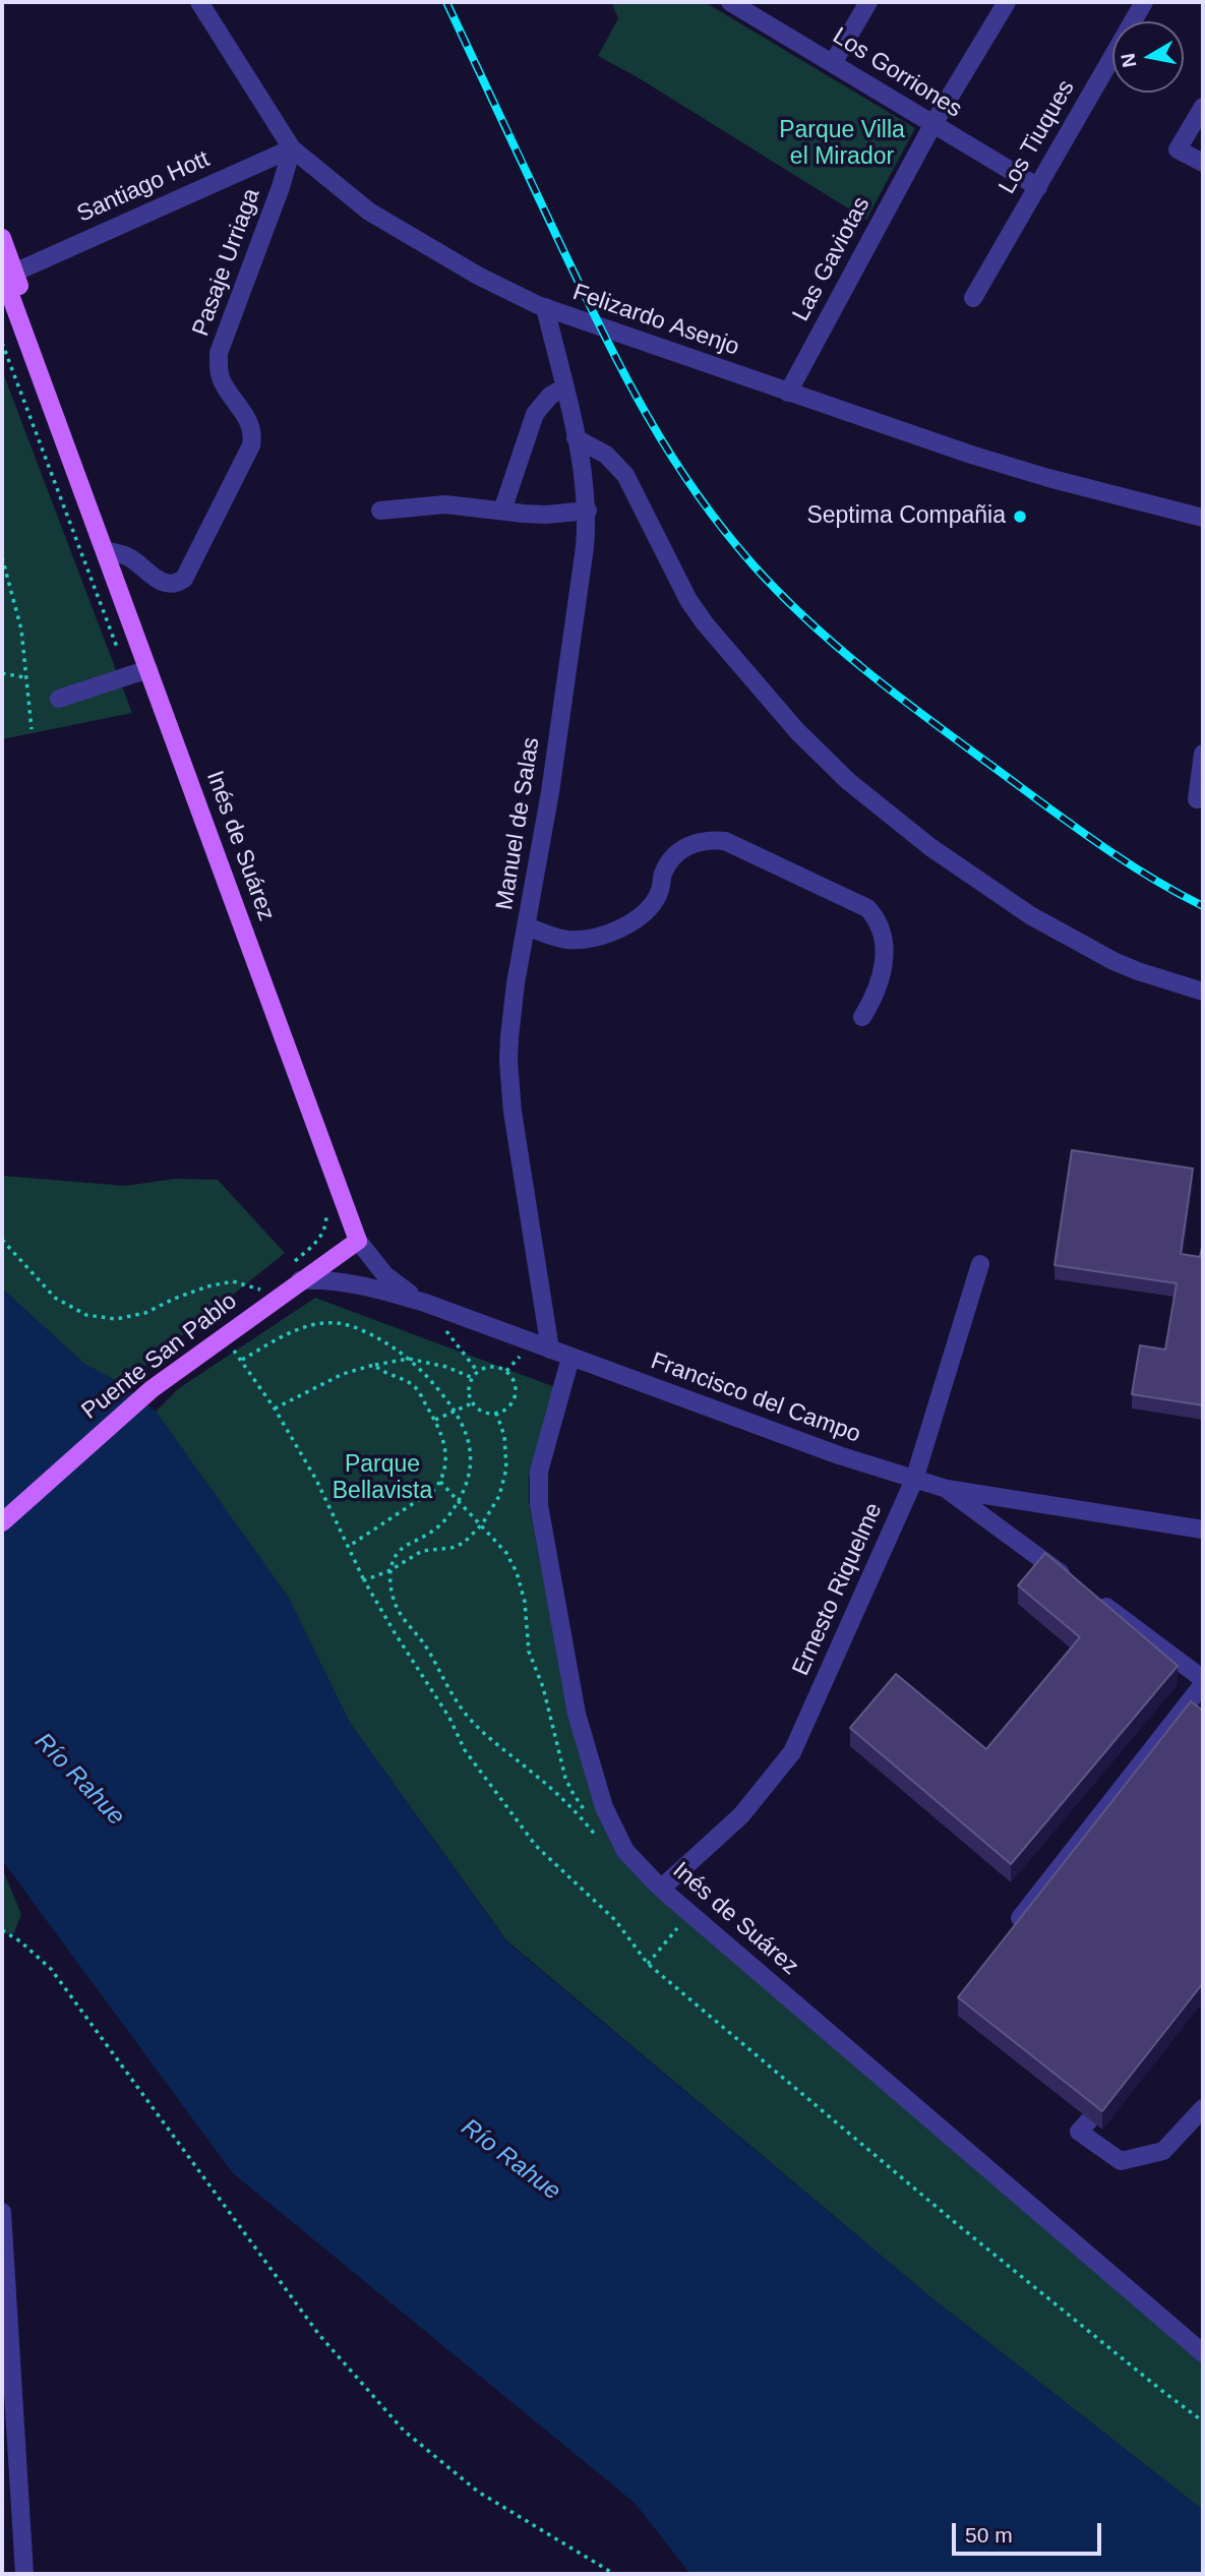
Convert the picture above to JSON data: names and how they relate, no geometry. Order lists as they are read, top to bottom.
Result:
{
  "streets": {
    "main road": ["Inés de Suárez", "Puente San Pablo"],
    "street": [
      "Los Gorriones",
      "Los Tiuques",
      "Santiago Hott",
      "Las Gaviotas",
      "Pasaje Urriaga",
      "Felizardo Asenjo",
      "Manuel de Salas",
      "Francisco del Campo",
      "Ernesto Riquelme"
    ]
  },
  "crossings": [
    ["Los Gorriones", "Los Tiuques"],
    ["Los Gorriones", "Las Gaviotas"],
    ["Santiago Hott", "Pasaje Urriaga"],
    ["Santiago Hott", "Felizardo Asenjo"],
    ["Santiago Hott", "Inés de Suárez"],
    ["Las Gaviotas", "Felizardo Asenjo"],
    ["Pasaje Urriaga", "Felizardo Asenjo"],
    ["Pasaje Urriaga", "Inés de Suárez"],
    ["Felizardo Asenjo", "Manuel de Salas"],
    ["Manuel de Salas", "Francisco del Campo"],
    ["Inés de Suárez", "Puente San Pablo"],
    ["Inés de Suárez", "Francisco del Campo"],
    ["Inés de Suárez", "Ernesto Riquelme"],
    ["Puente San Pablo", "Francisco del Campo"],
    ["Francisco del Campo", "Ernesto Riquelme"]
  ],
  "water": ["Río Rahue"],
  "parks": ["Parque Villa el Mirador", "Parque Bellavista"],
  "places": ["Septima Compañia"],
  "scale_bar": "50 m",
  "north": "left"
}
